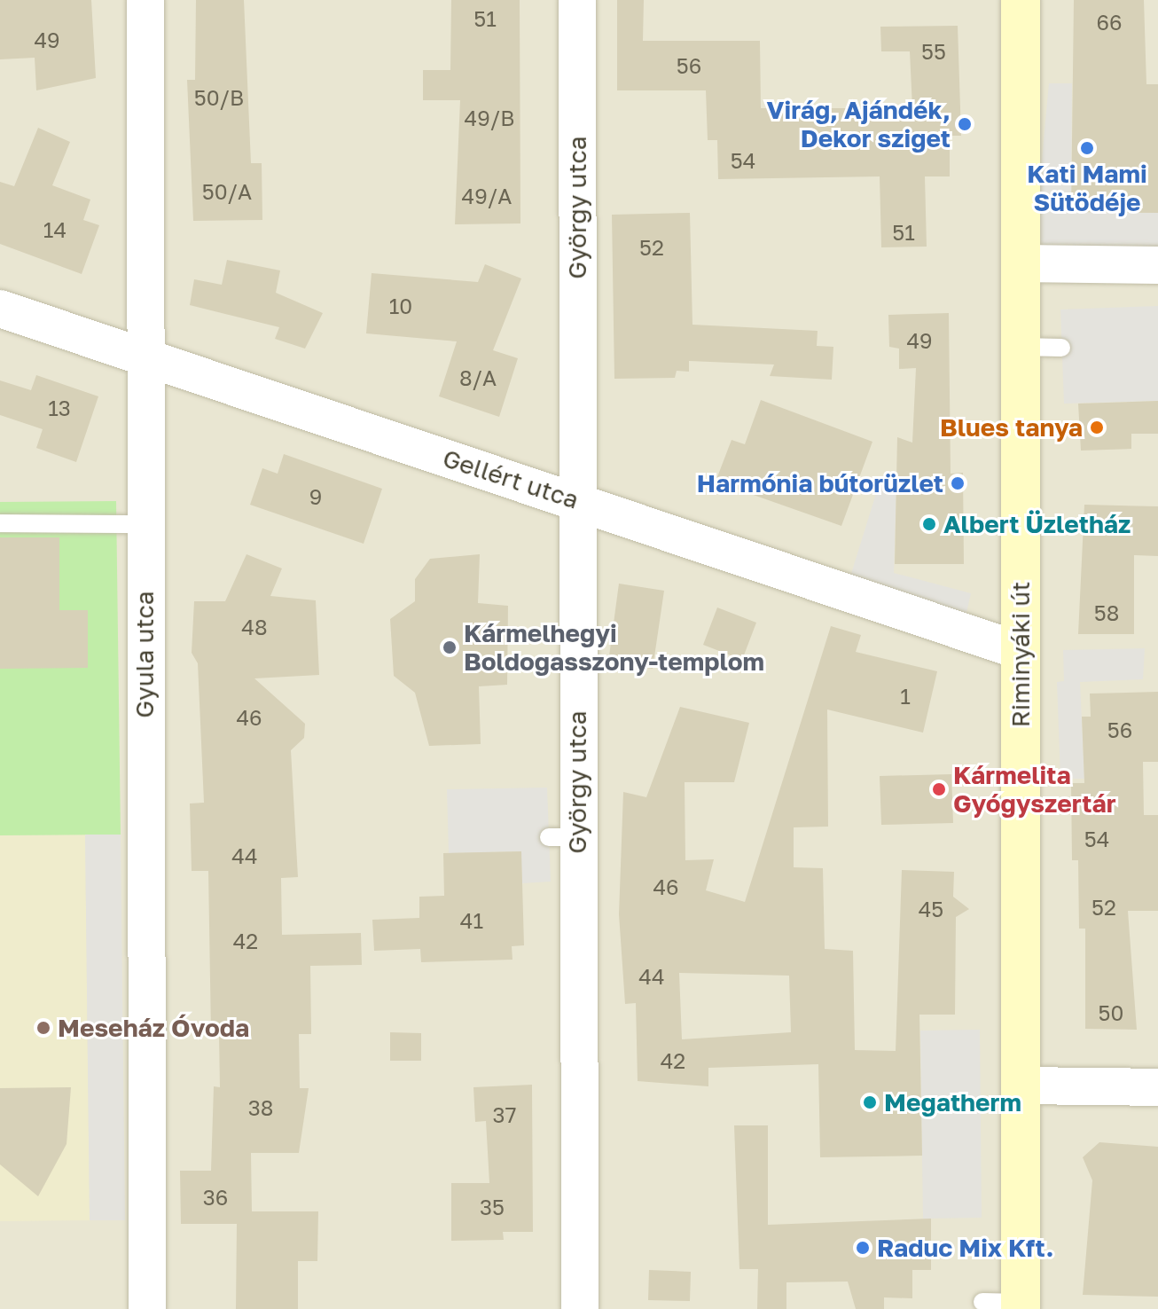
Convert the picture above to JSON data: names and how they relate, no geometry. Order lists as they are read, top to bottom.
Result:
{
  "streets": {
    "main road": ["Riminyáki út"],
    "street": ["György utca", "Gellért utca", "Gyula utca"]
  },
  "crossings": [
    ["György utca", "Gellért utca"],
    ["Gellért utca", "Gyula utca"],
    ["Gellért utca", "Riminyáki út"]
  ],
  "places": [
    "Virág, Ajándék, Dekor sziget",
    "Kati Mami Sütödéje",
    "Blues tanya",
    "Harmónia bútorüzlet",
    "Albert Üzletház",
    "Kármelhegyi Boldogasszony-templom",
    "Kármelita Gyógyszertár",
    "Meseház Óvoda",
    "Megatherm",
    "Raduc Mix Kft."
  ],
  "house_numbers": [
    "51",
    "66",
    "49",
    "55",
    "56",
    "50/B",
    "49/B",
    "54",
    "50/A",
    "49/A",
    "14",
    "51",
    "52",
    "10",
    "49",
    "8/A",
    "13",
    "9",
    "58",
    "48",
    "1",
    "46",
    "56",
    "54",
    "44",
    "46",
    "52",
    "45",
    "41",
    "42",
    "44",
    "50",
    "42",
    "38",
    "37",
    "36",
    "35"
  ]
}
